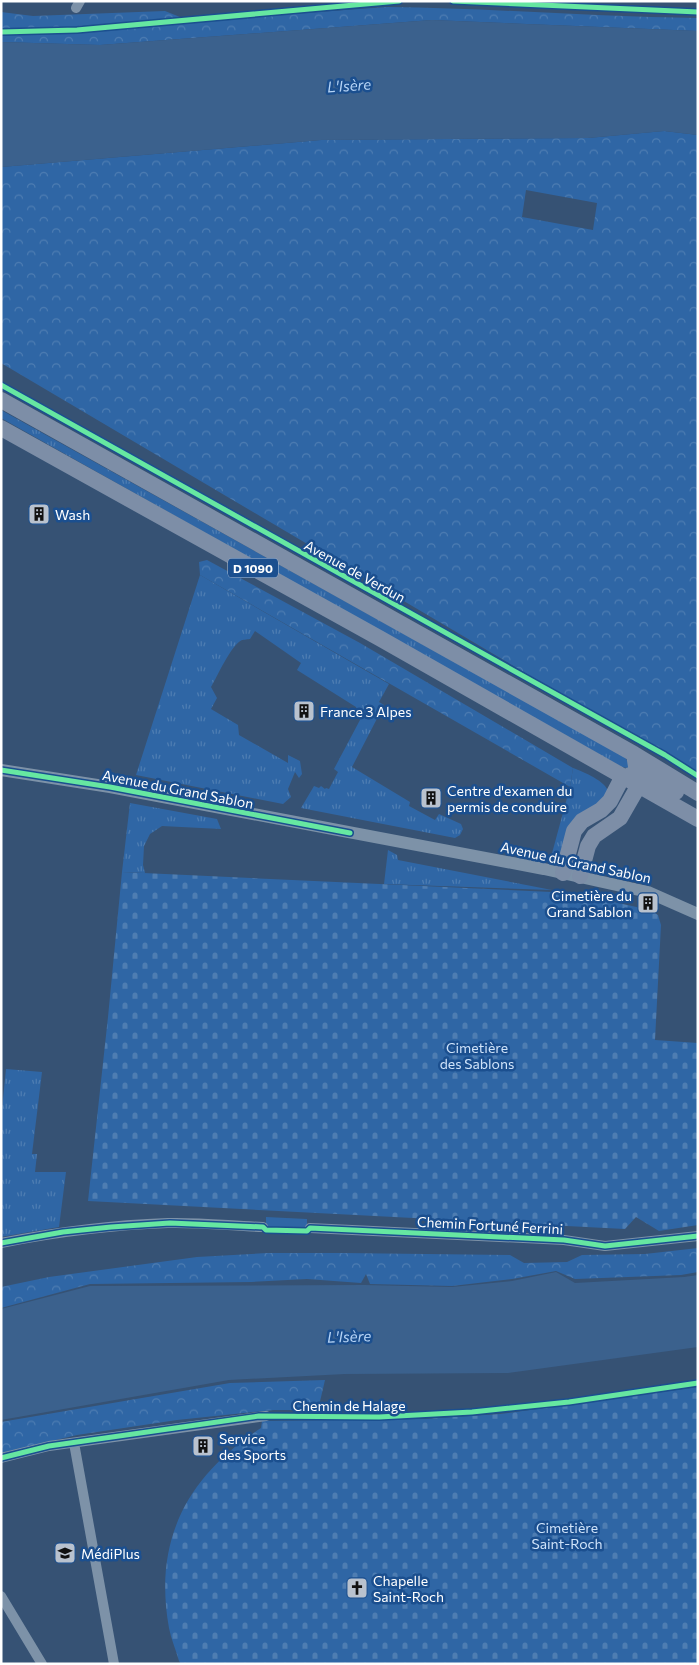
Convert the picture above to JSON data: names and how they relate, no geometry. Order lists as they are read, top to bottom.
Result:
{
  "streets": {
    "main road": ["D 1090", "Avenue de Verdun"],
    "street": ["Avenue du Grand Sablon", "Chemin Fortuné Ferrini"],
    "cycle path": ["Chemin de Halage"]
  },
  "water": ["L'Isère"],
  "parks": ["Cimetière des Sablons", "Cimetière Saint-Roch"],
  "places": {
    "building": [
      "Wash",
      "France 3 Alpes",
      "Centre d'examen du permis de conduire",
      "Cimetière du Grand Sablon",
      "Service des Sports"
    ],
    "school or university": ["MédiPlus"],
    "church": ["Chapelle Saint-Roch"]
  }
}
